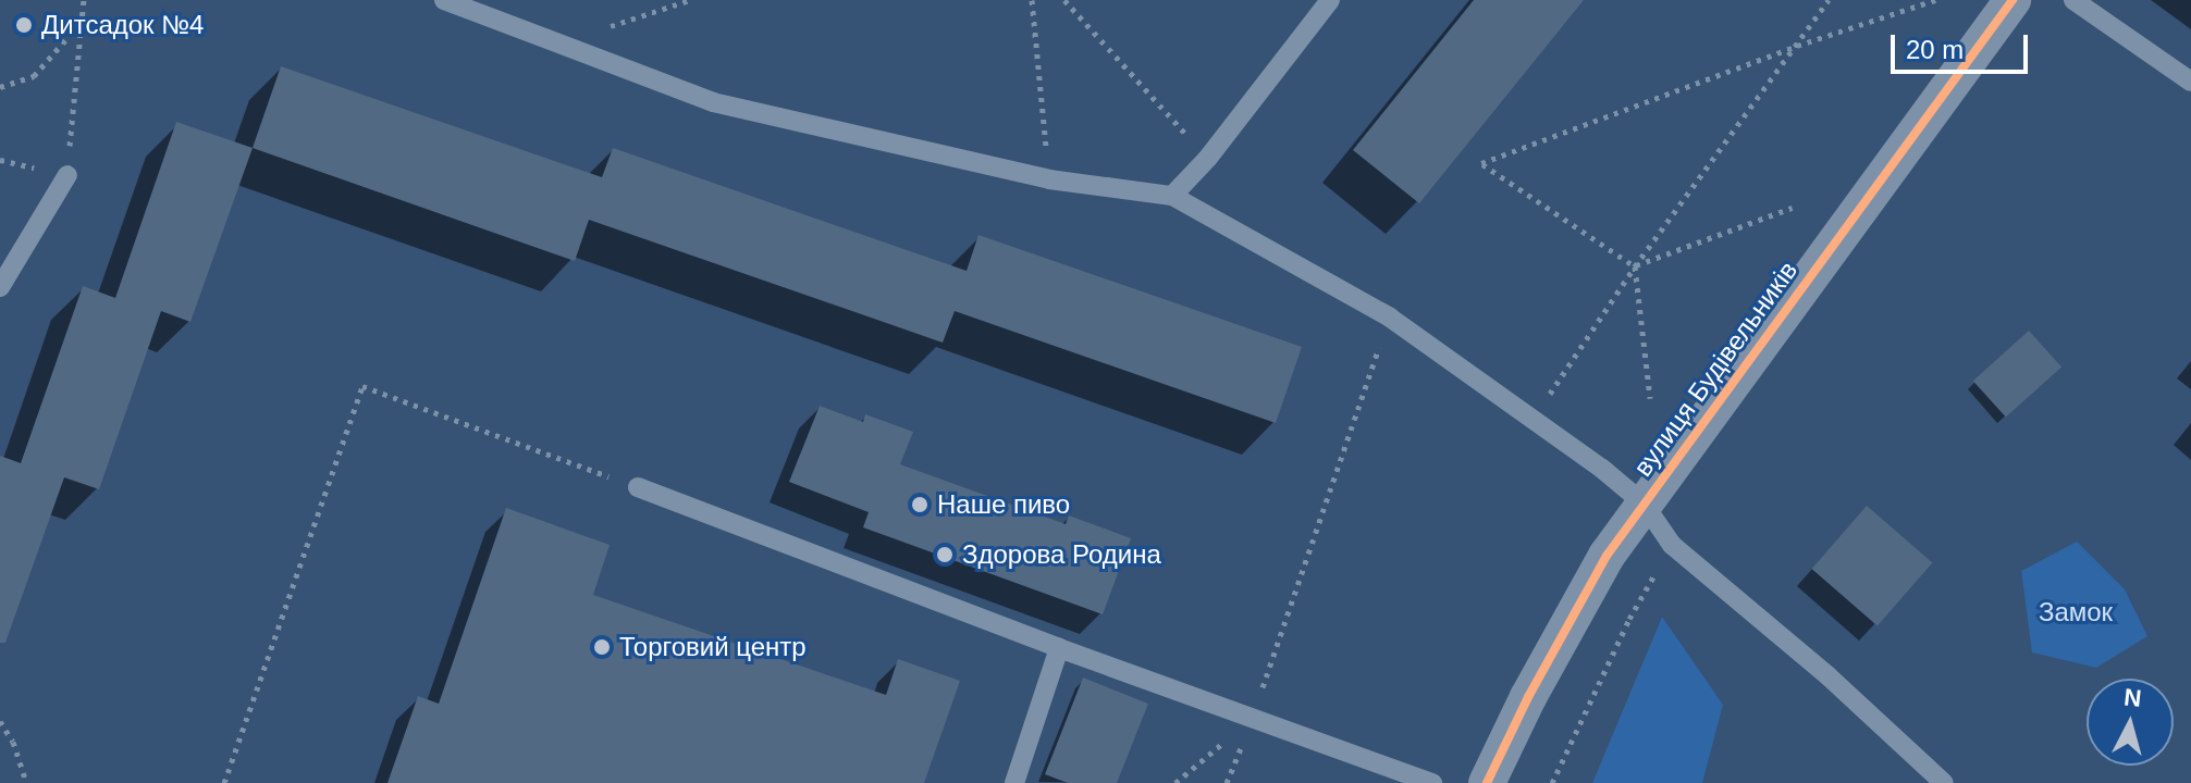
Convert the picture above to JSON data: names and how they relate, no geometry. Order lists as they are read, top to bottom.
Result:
{
  "streets": {
    "street": ["вулиця Будівельників"]
  },
  "parks": ["Замок"],
  "places": [
    "Дитсадок №4",
    "Наше пиво",
    "Здорова Родина",
    "Торговий центр"
  ],
  "scale_bar": "20 m",
  "north": "top"
}
